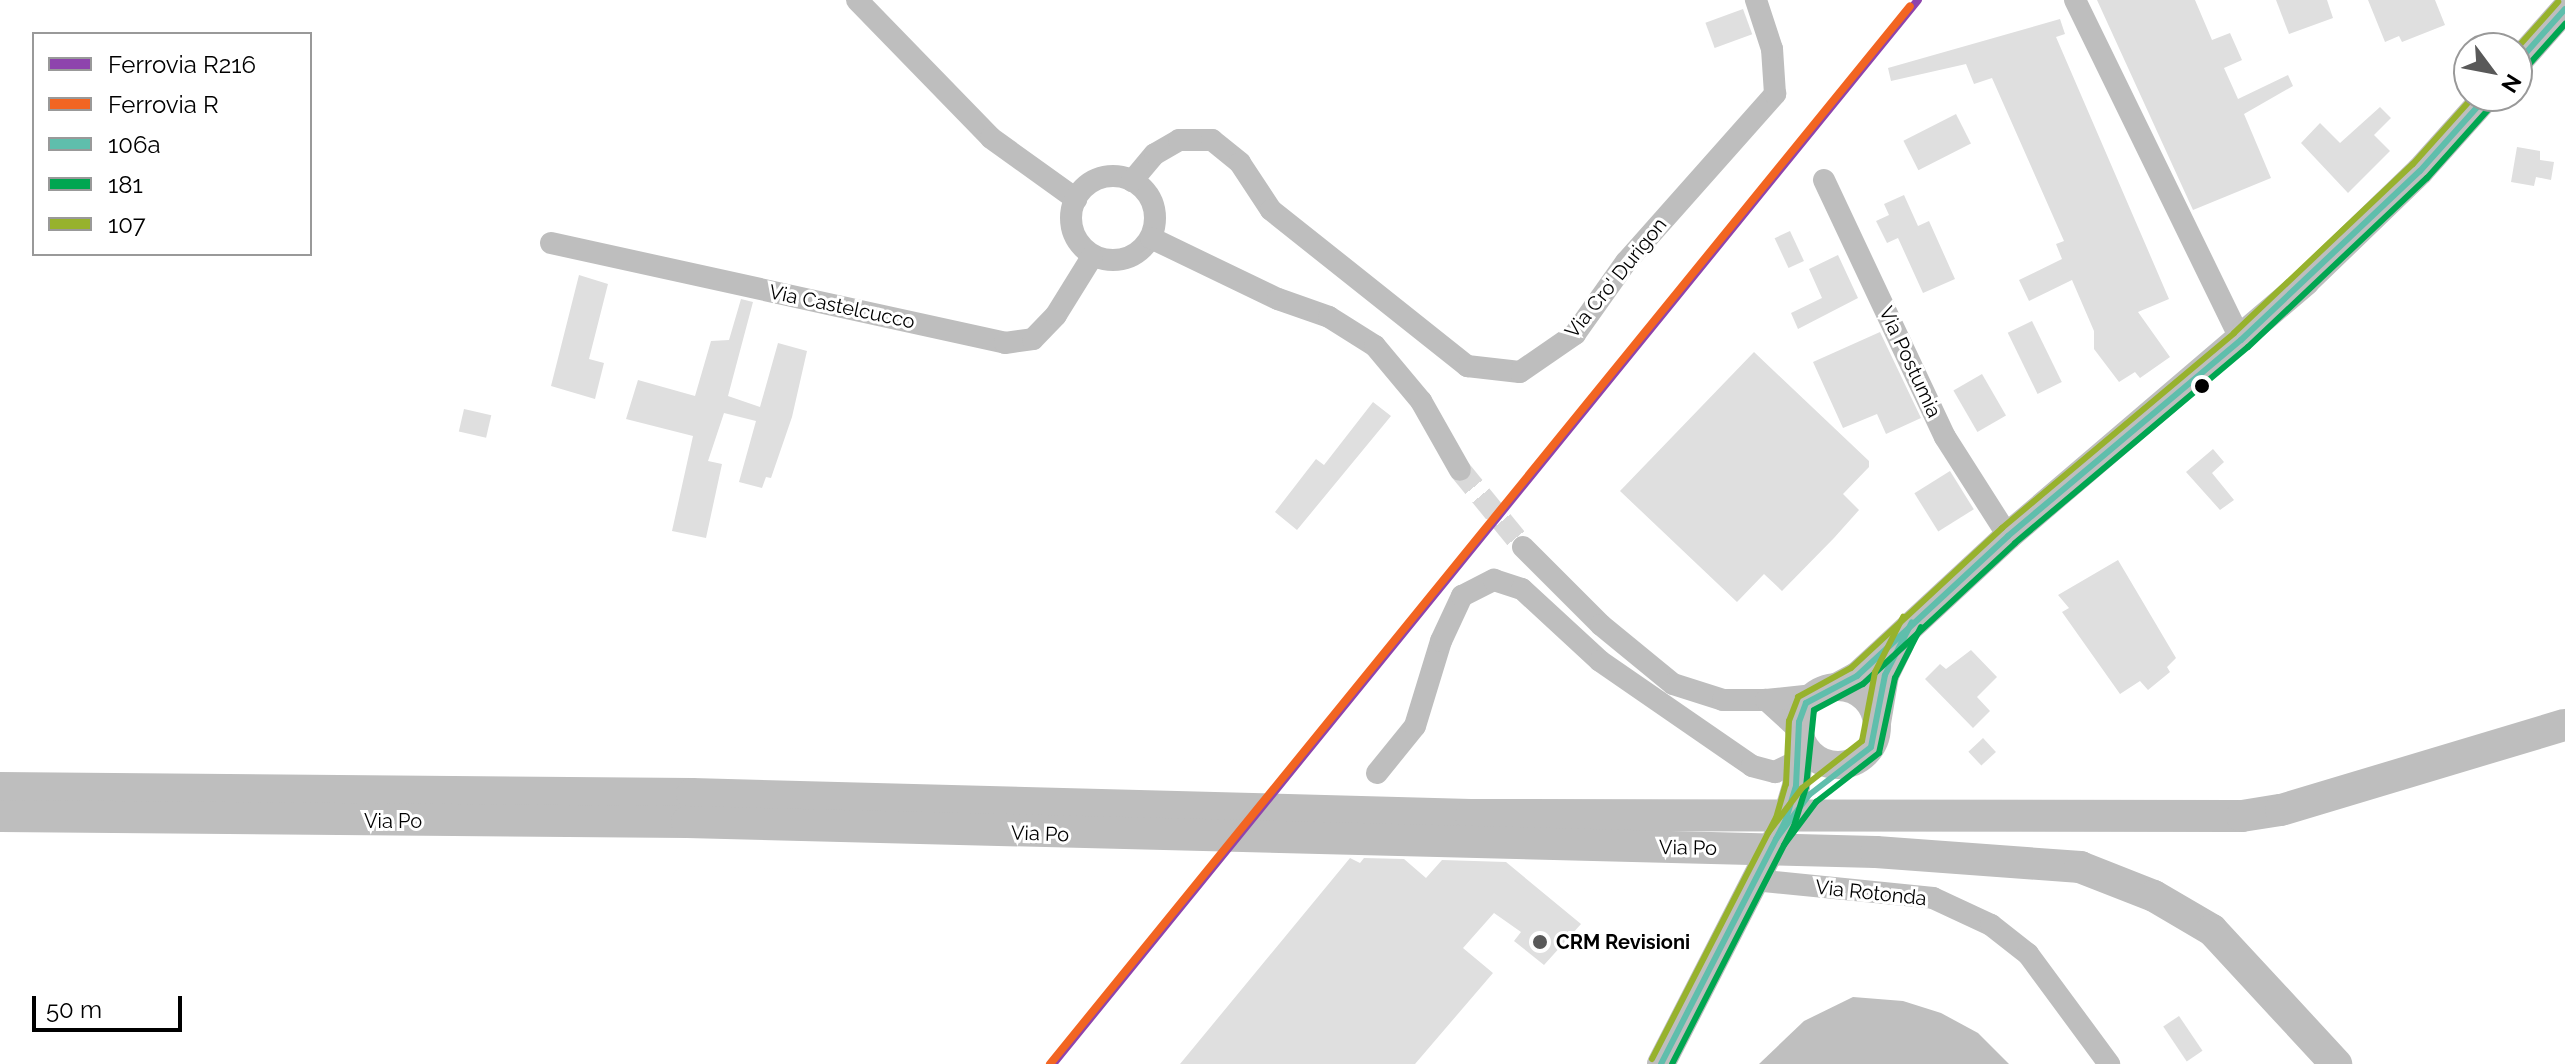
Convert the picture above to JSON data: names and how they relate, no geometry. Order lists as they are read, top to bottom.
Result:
{
  "streets": {
    "highway": ["Via Po"],
    "street": [
      "Via Cro' Durigon",
      "Via Castelcucco",
      "Via Postumia",
      "Via Rotonda"
    ]
  },
  "crossings": [
    ["Via Cro' Durigon", "Via Castelcucco"]
  ],
  "places": ["CRM Revisioni"],
  "lines": [
    "rail line R216",
    "transit line 107",
    "rail line R",
    "transit line 106a",
    "transit line 181"
  ],
  "legend": [
    "Ferrovia R216",
    "Ferrovia R",
    "106a",
    "181",
    "107"
  ],
  "scale_bar": "50 m",
  "north": "bottom right"
}
